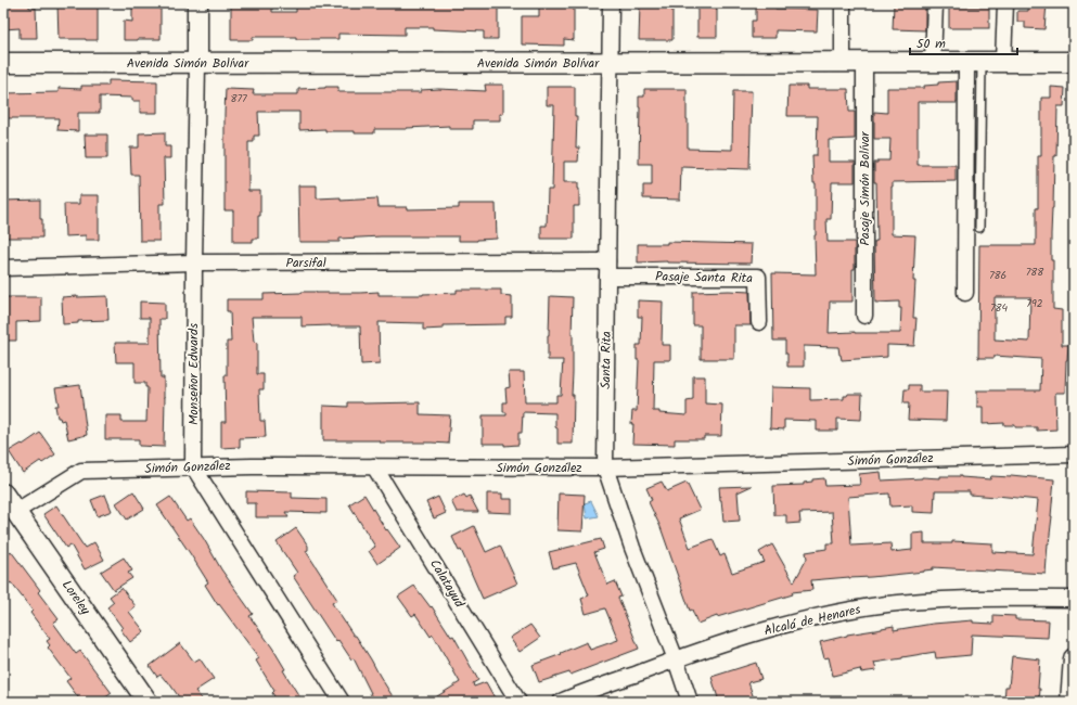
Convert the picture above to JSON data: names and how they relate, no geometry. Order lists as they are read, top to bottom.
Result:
{
  "streets": {
    "street": [
      "Avenida Simón Bolívar",
      "Pasaje Simón Bolívar",
      "Parsifal",
      "Pasaje Santa Rita",
      "Santa Rita",
      "Monseñor Edwards",
      "Simón González",
      "Calatayud",
      "Loreley",
      "Alcalá de Henares"
    ]
  },
  "crossings": [
    ["Avenida Simón Bolívar", "Pasaje Simón Bolívar"],
    ["Avenida Simón Bolívar", "Santa Rita"],
    ["Avenida Simón Bolívar", "Monseñor Edwards"],
    ["Parsifal", "Santa Rita"],
    ["Parsifal", "Monseñor Edwards"],
    ["Pasaje Santa Rita", "Santa Rita"],
    ["Santa Rita", "Simón González"],
    ["Santa Rita", "Alcalá de Henares"],
    ["Monseñor Edwards", "Simón González"],
    ["Simón González", "Calatayud"],
    ["Simón González", "Loreley"]
  ],
  "house_numbers": [
    "877",
    "788",
    "786",
    "792",
    "784"
  ],
  "scale_bar": "50 m"
}
